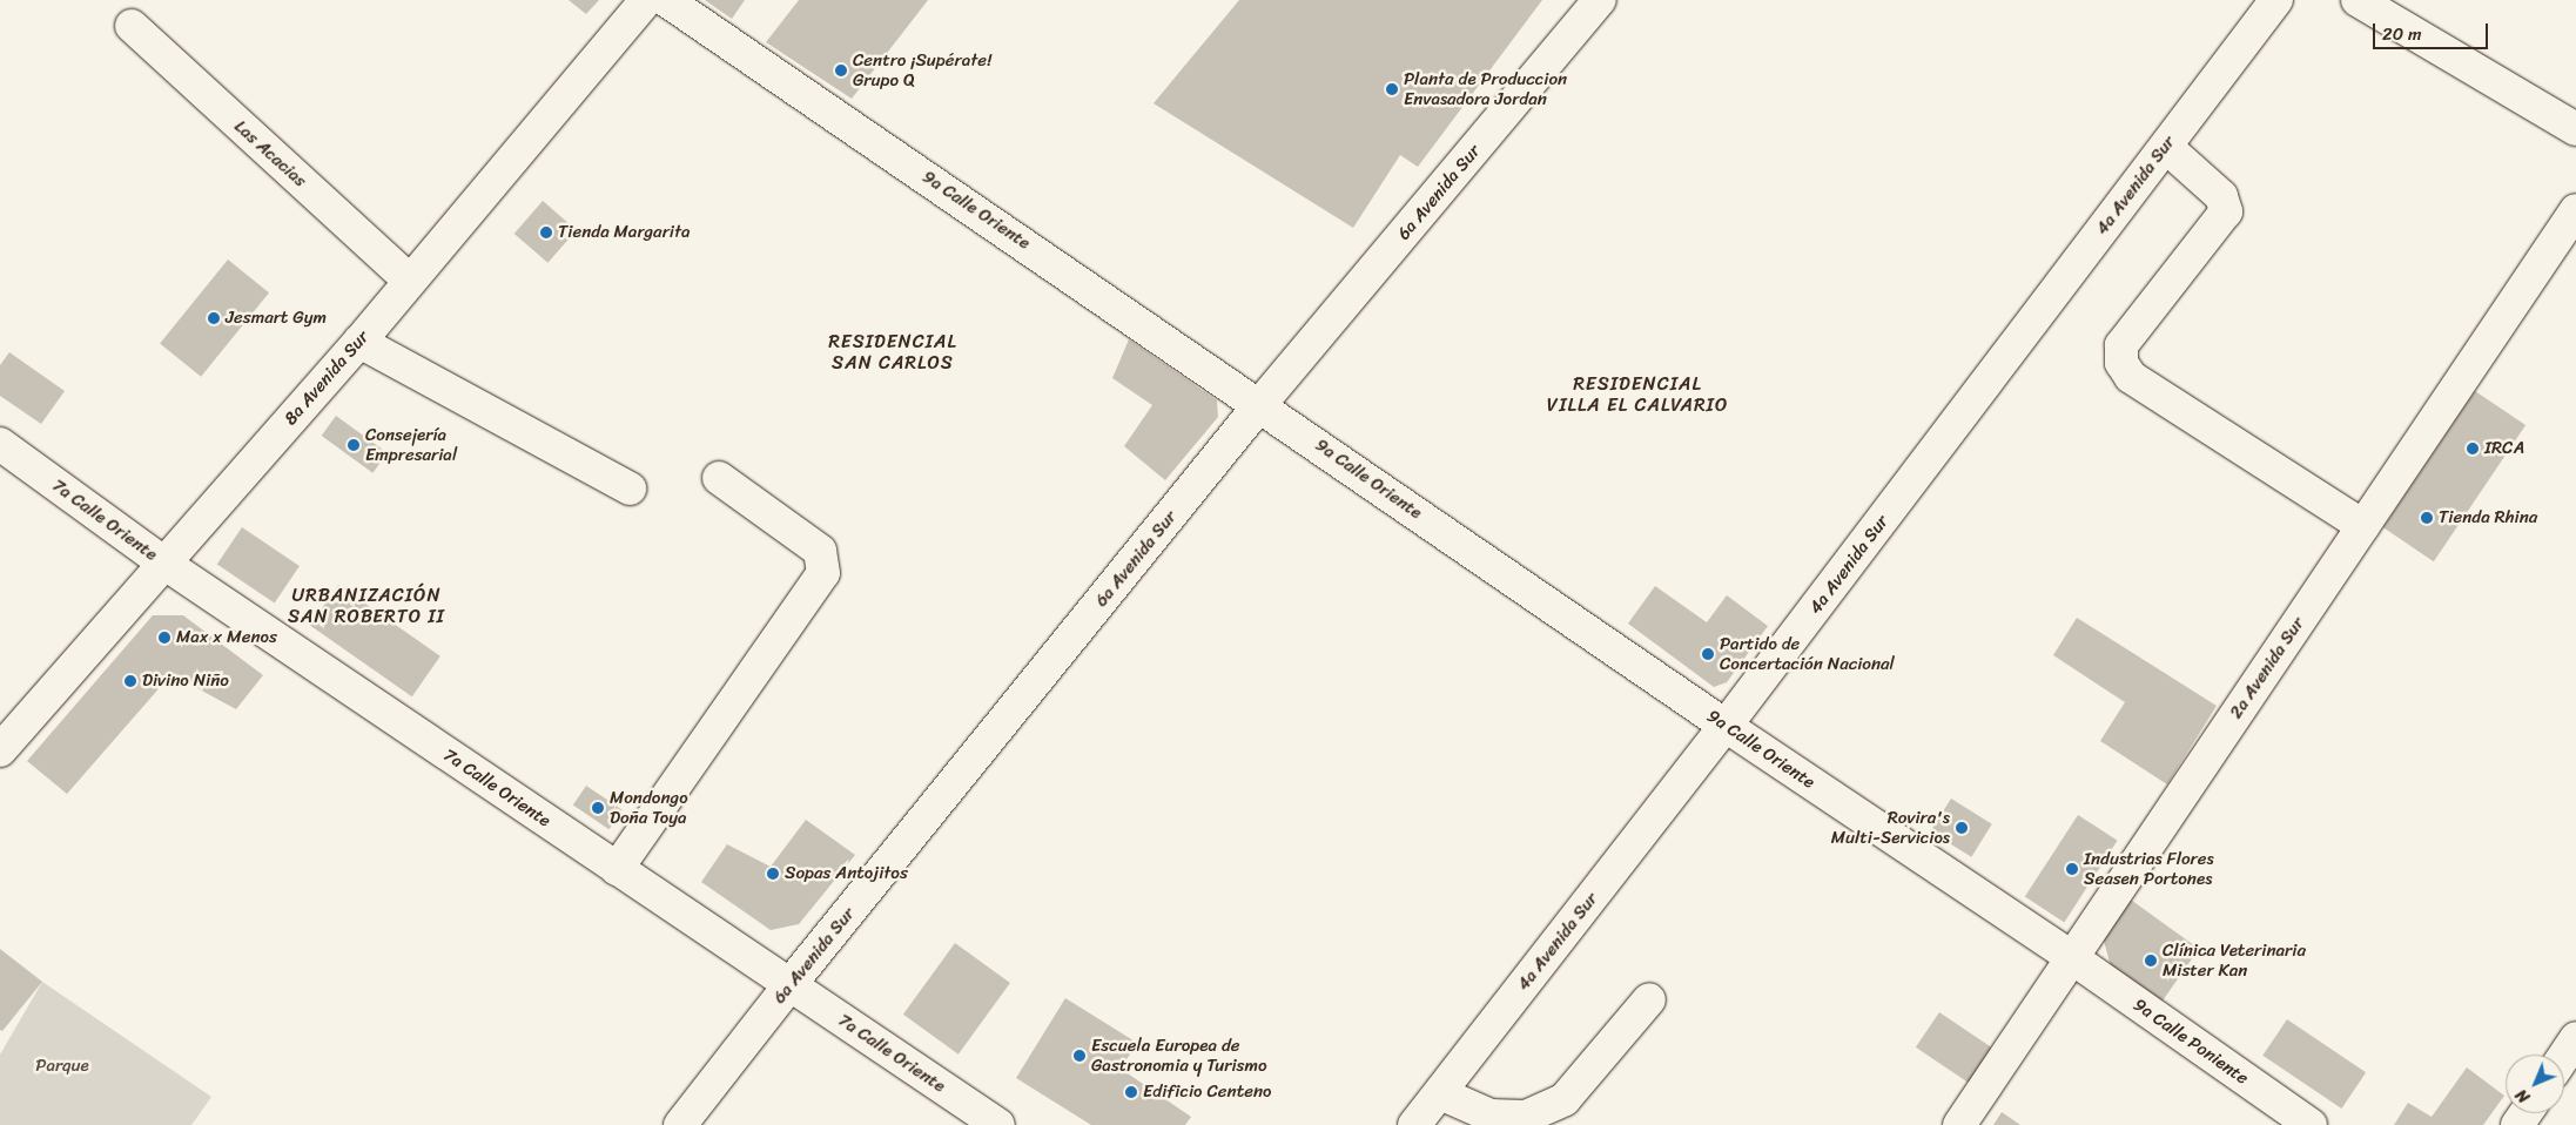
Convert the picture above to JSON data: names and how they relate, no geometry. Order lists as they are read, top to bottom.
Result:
{
  "streets": {
    "street": [
      "Las Acacias",
      "4a Avenida Sur",
      "6a Avenida Sur",
      "9a Calle Oriente",
      "8a Avenida Sur",
      "7a Calle Oriente",
      "2a Avenida Sur",
      "9a Calle Poniente"
    ]
  },
  "crossings": [
    ["Las Acacias", "8a Avenida Sur"],
    ["4a Avenida Sur", "9a Calle Oriente"],
    ["6a Avenida Sur", "9a Calle Oriente"],
    ["6a Avenida Sur", "7a Calle Oriente"],
    ["9a Calle Oriente", "2a Avenida Sur"],
    ["9a Calle Oriente", "9a Calle Poniente"],
    ["8a Avenida Sur", "7a Calle Oriente"],
    ["2a Avenida Sur", "9a Calle Poniente"]
  ],
  "districts": ["RESIDENCIAL SAN CARLOS", "RESIDENCIAL VILLA EL CALVARIO", "URBANIZACIÓN SAN ROBERTO II"],
  "parks": ["Parque"],
  "places": [
    "Centro ¡Supérate! Grupo Q",
    "Planta de Produccion Envasadora Jordan",
    "Tienda Margarita",
    "Jesmart Gym",
    "Consejería Empresarial",
    "IRCA",
    "Tienda Rhina",
    "Max x Menos",
    "Partido de Concertación Nacional",
    "Divino Niño",
    "Mondongo Doña Toya",
    "Rovira's Multi-Servicios",
    "Industrias Flores Seasen Portones",
    "Sopas Antojitos",
    "Clínica Veterinaria Mister Kan",
    "Escuela Europea de Gastronomia y Turismo",
    "Edificio Centeno"
  ],
  "scale_bar": "20 m",
  "north": "bottom left"
}
